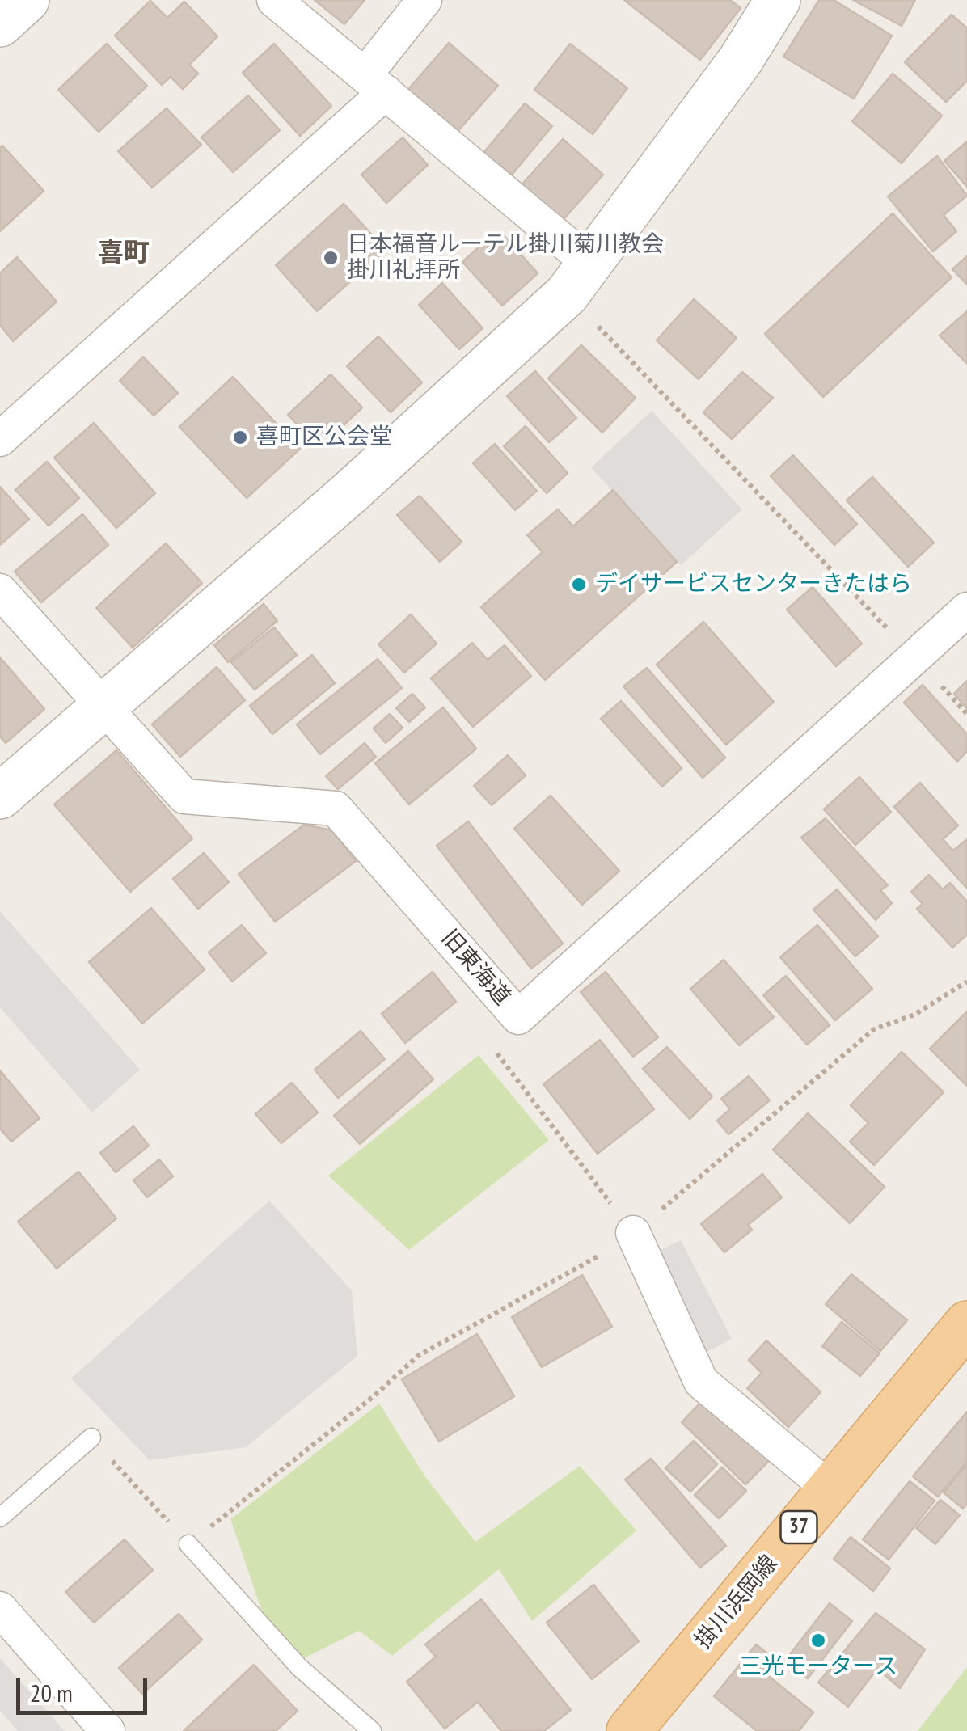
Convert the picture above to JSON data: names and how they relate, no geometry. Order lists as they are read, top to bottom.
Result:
{
  "streets": {
    "main road": ["37", "掛川浜岡線"],
    "street": ["旧東海道"]
  },
  "districts": ["喜町"],
  "places": [
    "日本福音ルーテル掛川菊川教会 掛川礼拝所",
    "喜町区公会堂",
    "デイサービスセンターきたはら",
    "三光モータース"
  ],
  "scale_bar": "20 m"
}
